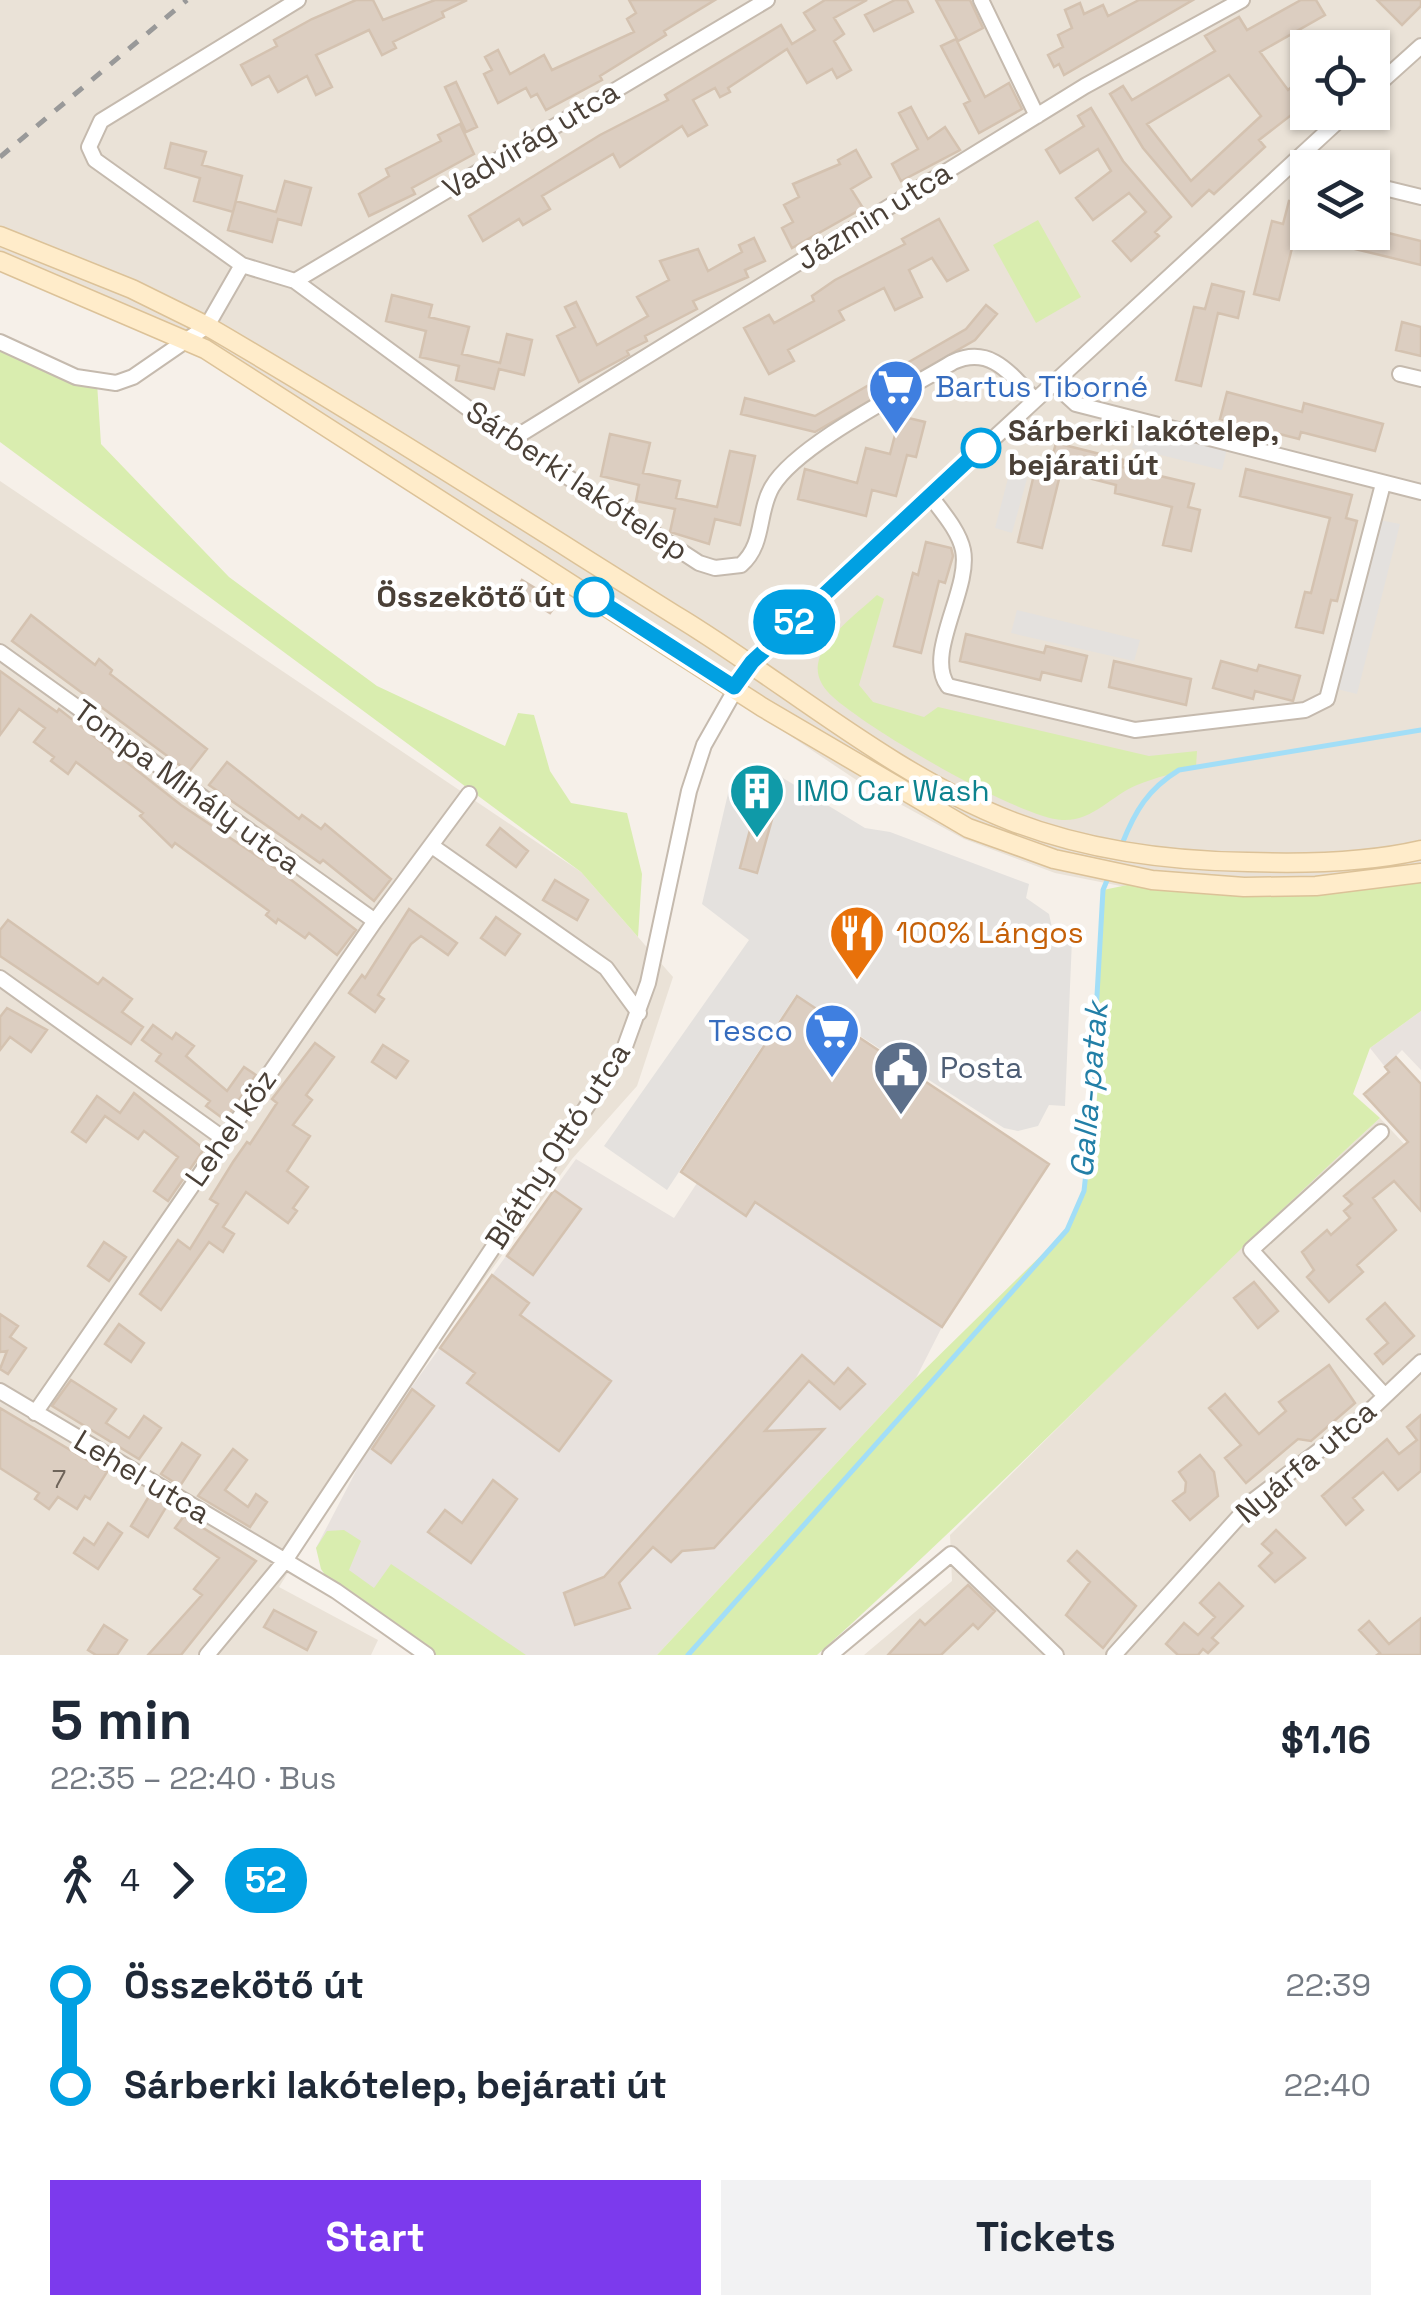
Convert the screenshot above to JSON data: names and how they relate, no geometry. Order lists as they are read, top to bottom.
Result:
{
  "streets": {
    "street": [
      "Vadvirág utca",
      "Jázmin utca",
      "Sárberki lakótelep",
      "Tompa Mihály utca",
      "Lehel köz",
      "Bláthy Ottó utca",
      "Nyárfa utca",
      "Lehel utca"
    ]
  },
  "crossings": [
    ["Vadvirág utca", "Sárberki lakótelep"],
    ["Jázmin utca", "Sárberki lakótelep"],
    ["Sárberki lakótelep", "Bláthy Ottó utca"],
    ["Tompa Mihály utca", "Lehel köz"],
    ["Lehel köz", "Lehel utca"],
    ["Bláthy Ottó utca", "Lehel utca"]
  ],
  "water": ["Galla-patak"],
  "places": {
    "supermarket": ["Bartus Tiborné", "Tesco"],
    "other": ["Sárberki lakótelep, bejárati út", "Összekötő út"],
    "building": ["IMO Car Wash"],
    "restaurant": ["100% Lángos"],
    "public building": ["Posta"]
  },
  "lines": ["bus line 52"],
  "house_numbers": ["7"],
  "page": {
    "on_map": "52",
    "heading": ["5 min", "22:35 – 22:40 · Bus", "$1.16"],
    "legs": ["4", "52"],
    "list": [
      {
        "name": "Összekötő út",
        "value": "22:39"
      },
      {
        "name": "Sárberki lakótelep, bejárati út",
        "value": "22:40"
      }
    ],
    "buttons": ["Start", "Tickets"]
  }
}
